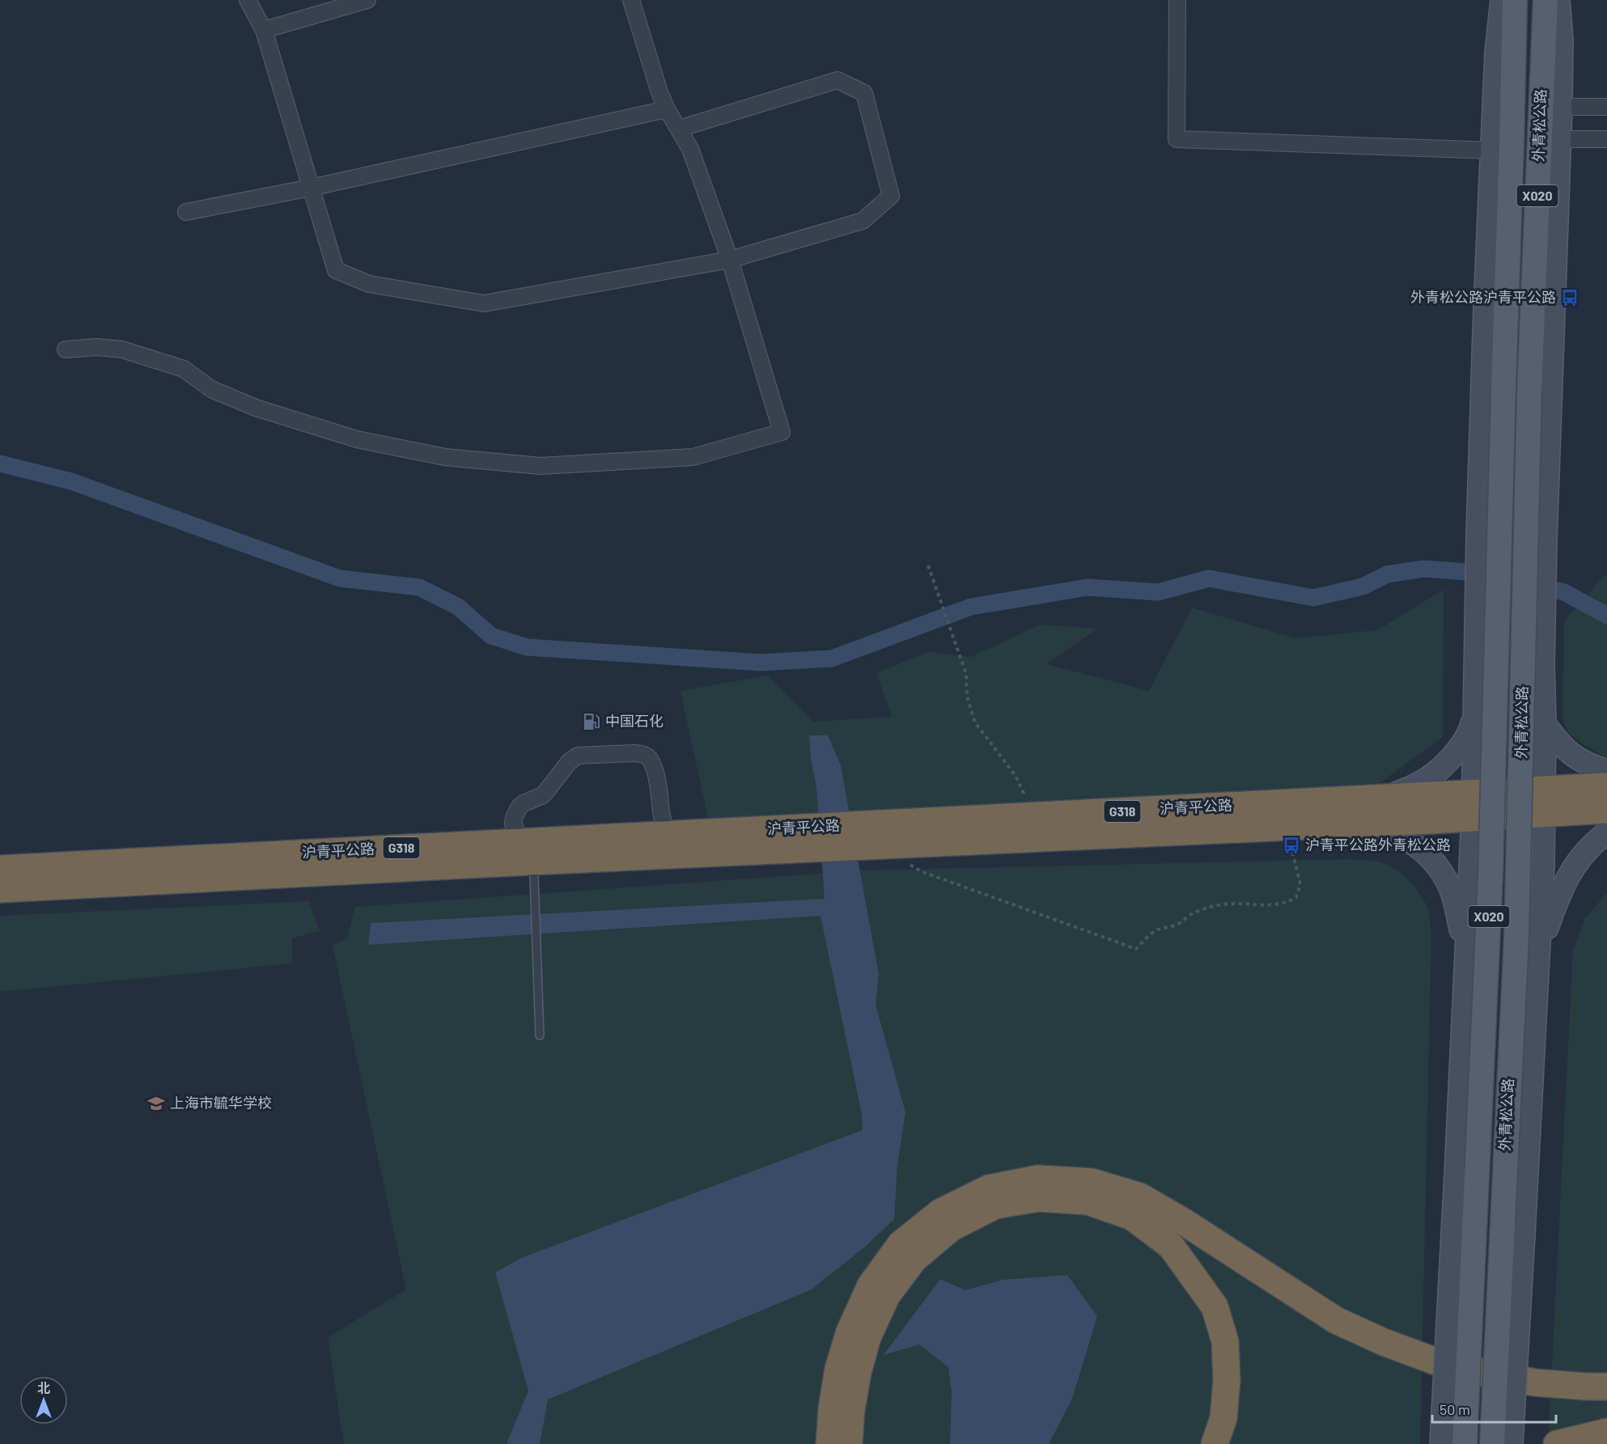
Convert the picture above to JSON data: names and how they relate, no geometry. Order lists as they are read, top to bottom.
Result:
{
  "streets": {
    "highway": ["沪青平公路", "G318"],
    "main road": ["外青松公路", "X020"]
  },
  "places": {
    "bus stop": ["外青松公路沪青平公路", "沪青平公路外青松公路"],
    "fuel station": ["中国石化"],
    "school or university": ["上海市毓华学校"]
  },
  "scale_bar": "50 m",
  "north": "top"
}
